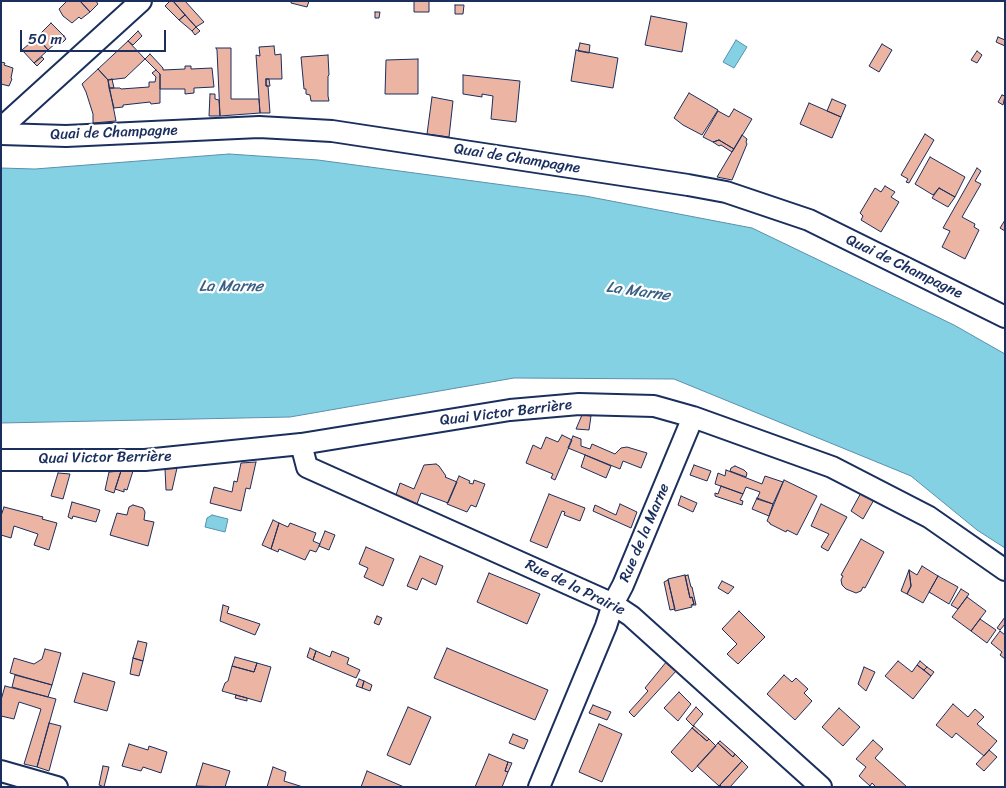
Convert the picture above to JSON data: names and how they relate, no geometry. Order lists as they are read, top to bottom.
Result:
{
  "streets": {
    "street": [
      "Quai de Champagne",
      "Quai Victor Berrière",
      "Rue de la Marne",
      "Rue de la Prairie"
    ]
  },
  "crossings": [
    ["Quai Victor Berrière", "Rue de la Marne"],
    ["Quai Victor Berrière", "Rue de la Prairie"],
    ["Rue de la Marne", "Rue de la Prairie"]
  ],
  "water": ["La Marne"],
  "scale_bar": "50 m"
}
